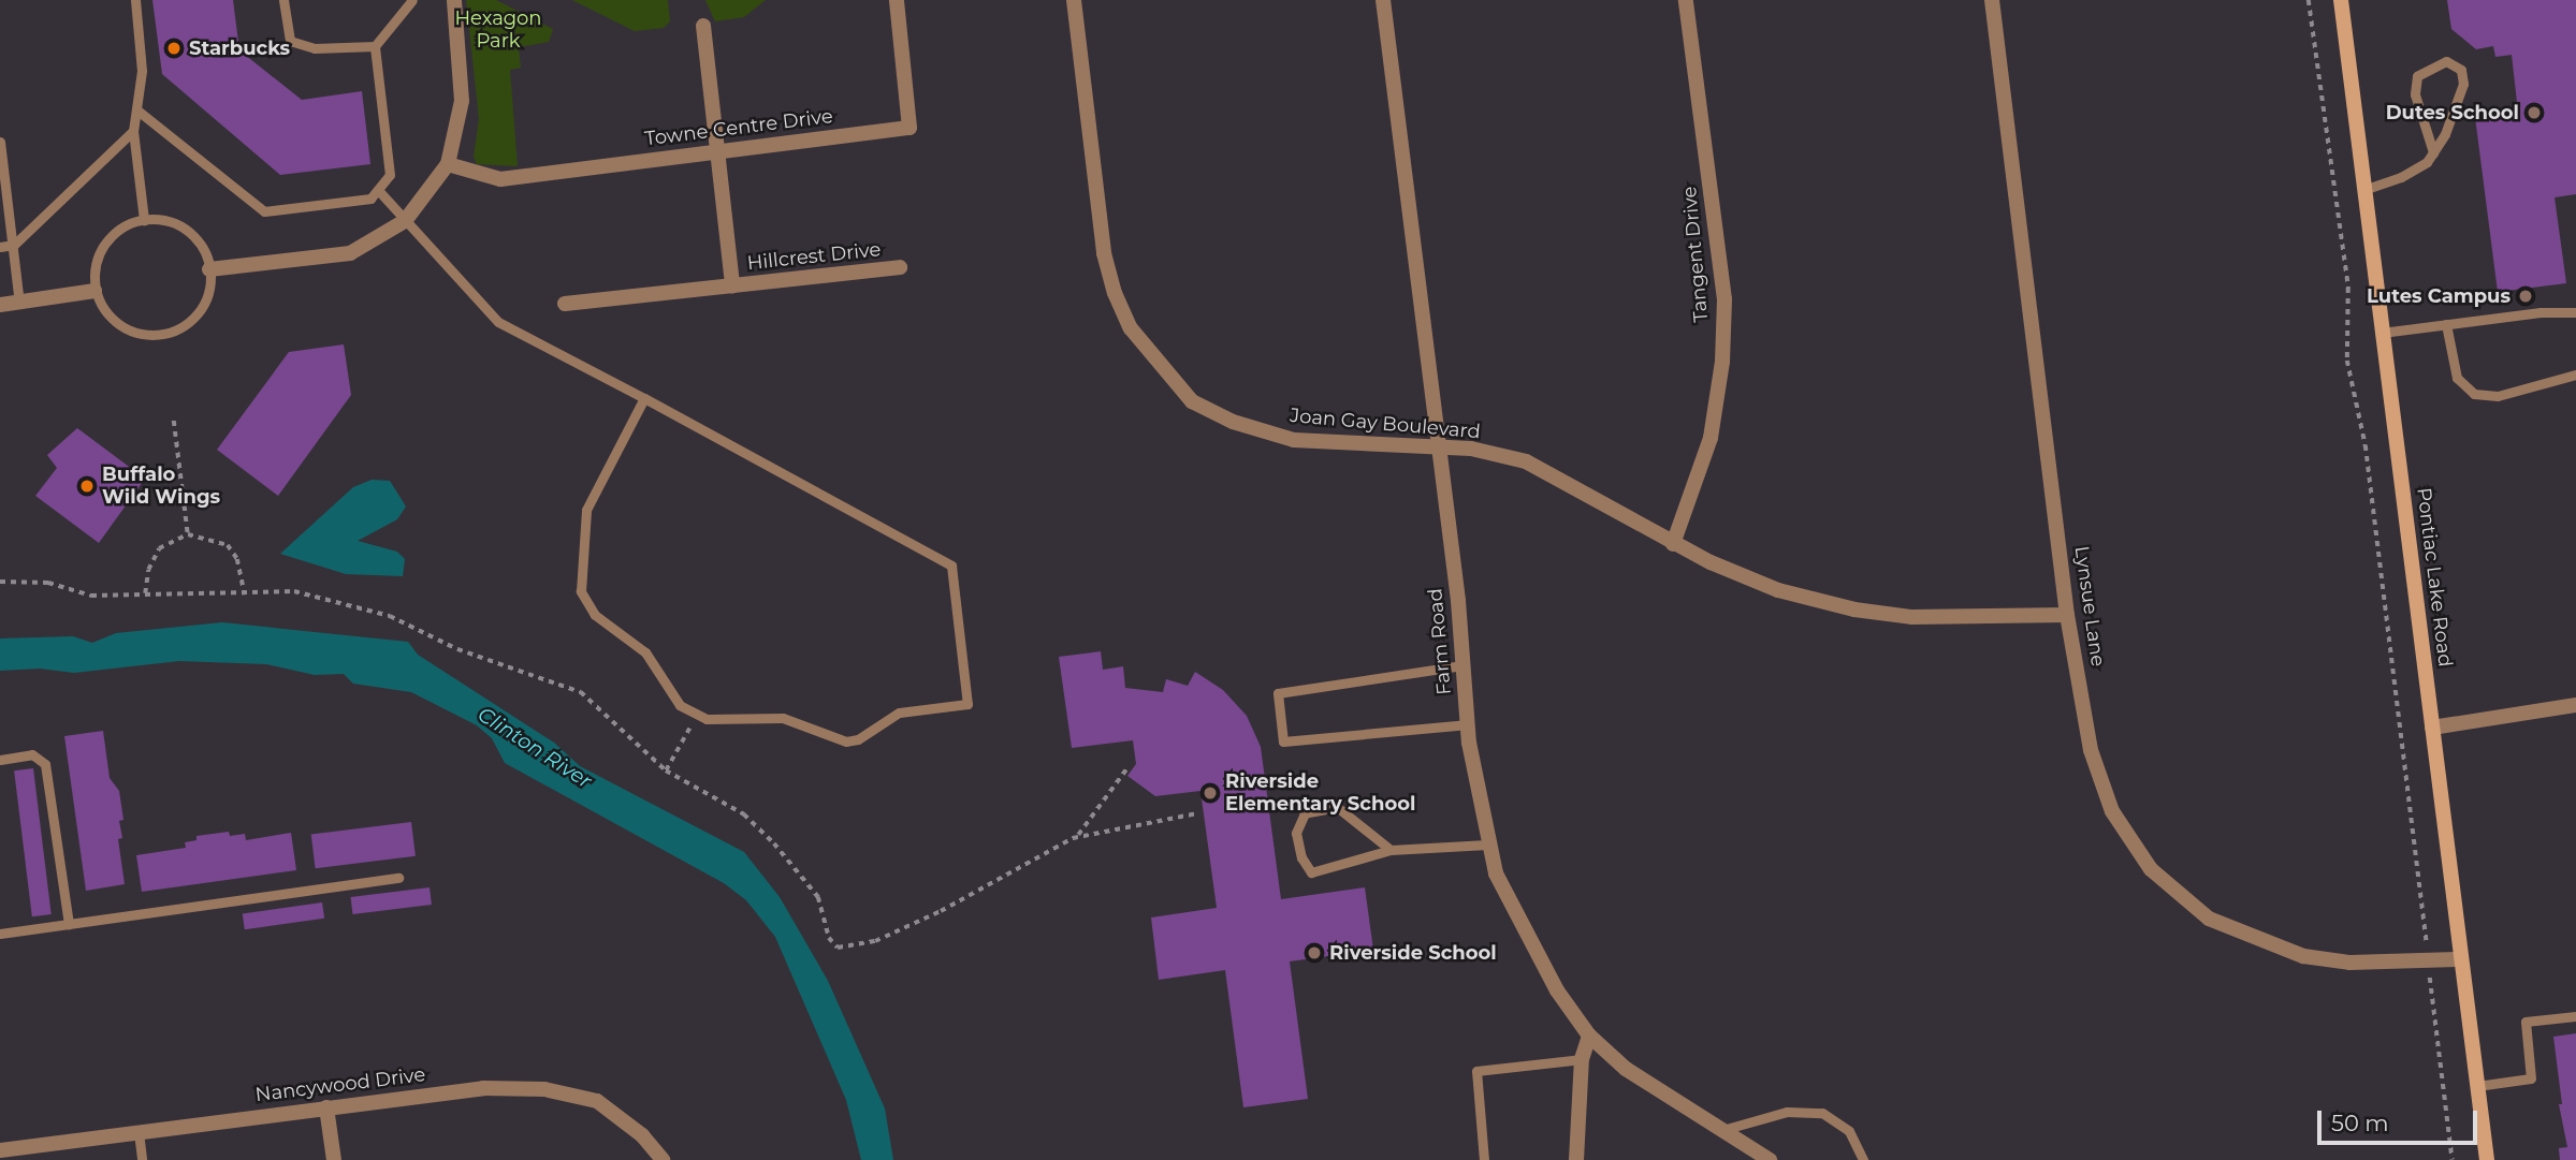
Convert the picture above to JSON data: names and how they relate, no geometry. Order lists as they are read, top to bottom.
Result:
{
  "streets": {
    "street": [
      "Towne Centre Drive",
      "Tangent Drive",
      "Hillcrest Drive",
      "Joan Gay Boulevard",
      "Pontiac Lake Road",
      "Lynsue Lane",
      "Farm Road",
      "Nancywood Drive"
    ]
  },
  "crossings": [
    ["Towne Centre Drive", "Hillcrest Drive"],
    ["Tangent Drive", "Joan Gay Boulevard"],
    ["Joan Gay Boulevard", "Lynsue Lane"],
    ["Joan Gay Boulevard", "Farm Road"],
    ["Pontiac Lake Road", "Lynsue Lane"]
  ],
  "water": ["Clinton River"],
  "parks": ["Hexagon Park"],
  "places": [
    "Starbucks",
    "Dutes School",
    "Lutes Campus",
    "Buffalo Wild Wings",
    "Riverside Elementary School",
    "Riverside School"
  ],
  "scale_bar": "50 m"
}
